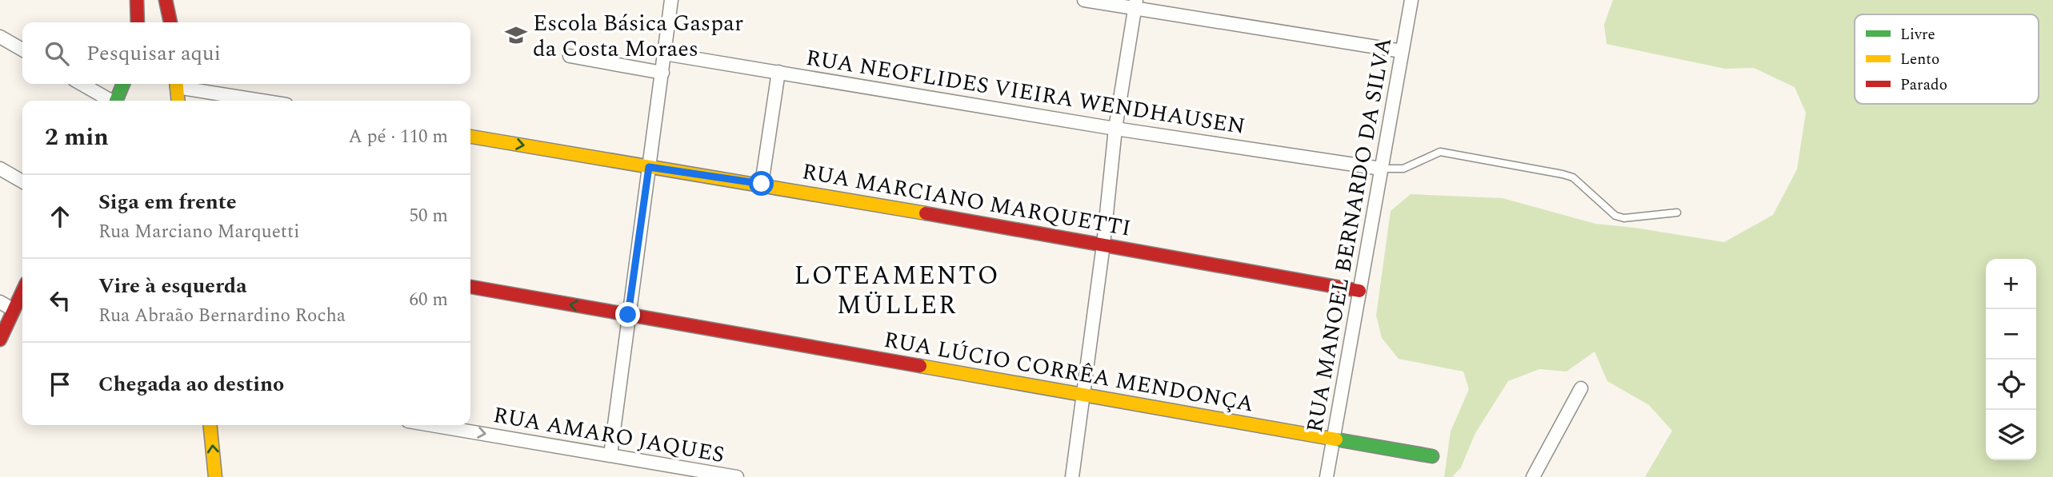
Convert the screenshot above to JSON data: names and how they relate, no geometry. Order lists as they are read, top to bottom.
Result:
{
  "streets": {
    "street": [
      "RUA NEOFLIDES VIEIRA WENDHAUSEN",
      "RUA MARCIANO MARQUETTI",
      "RUA MANOEL BERNARDO DA SILVA",
      "RUA LÚCIO CORRÊA MENDONÇA",
      "RUA AMARO JAQUES"
    ]
  },
  "crossings": [
    ["RUA NEOFLIDES VIEIRA WENDHAUSEN", "RUA MANOEL BERNARDO DA SILVA"],
    ["RUA MARCIANO MARQUETTI", "RUA MANOEL BERNARDO DA SILVA"],
    ["RUA MANOEL BERNARDO DA SILVA", "RUA LÚCIO CORRÊA MENDONÇA"]
  ],
  "one_way": ["RUA AMARO JAQUES"],
  "districts": ["LOTEAMENTO MÜLLER"],
  "places": {
    "school or university": ["Escola Básica Gaspar da Costa Moraes"]
  },
  "legend": ["Livre", "Lento", "Parado"],
  "page": {
    "search": "Pesquisar aqui",
    "heading": ["2 min", "A pé · 110 m"],
    "list": [
      ["Siga em frente", "Rua Marciano Marquetti", "50 m"],
      ["Vire à esquerda", "Rua Abraão Bernardino Rocha", "60 m"],
      "Chegada ao destino"
    ],
    "map_buttons": ["+", "−"]
  }
}
